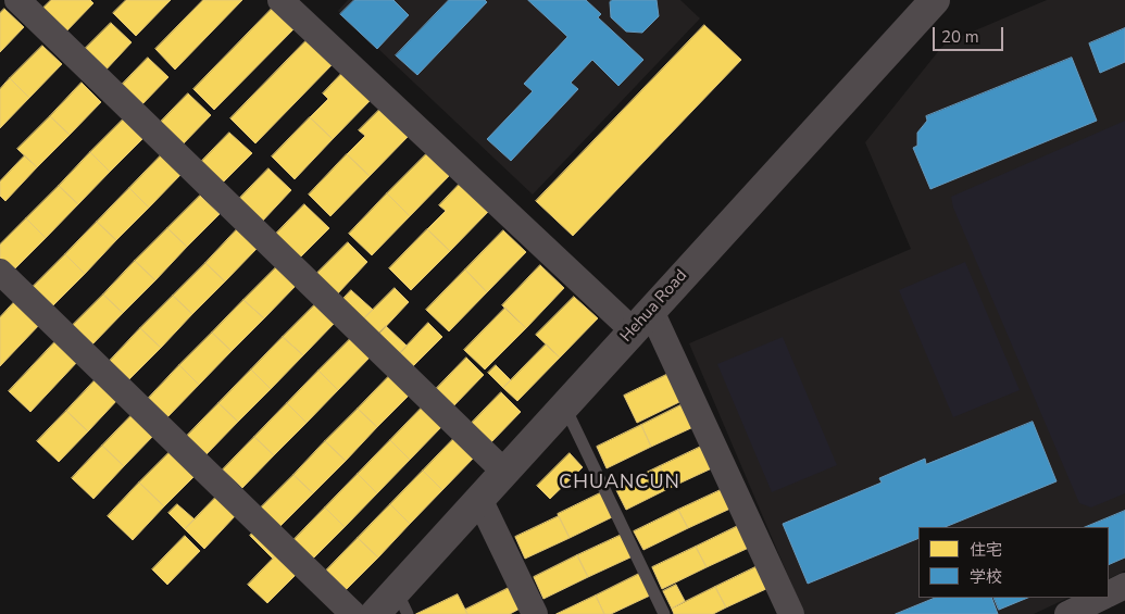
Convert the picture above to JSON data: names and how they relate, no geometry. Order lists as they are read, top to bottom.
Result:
{
  "streets": {
    "street": ["Hehua Road"]
  },
  "districts": ["CHUANCUN"],
  "legend": ["住宅", "学校"],
  "scale_bar": "20 m"
}
